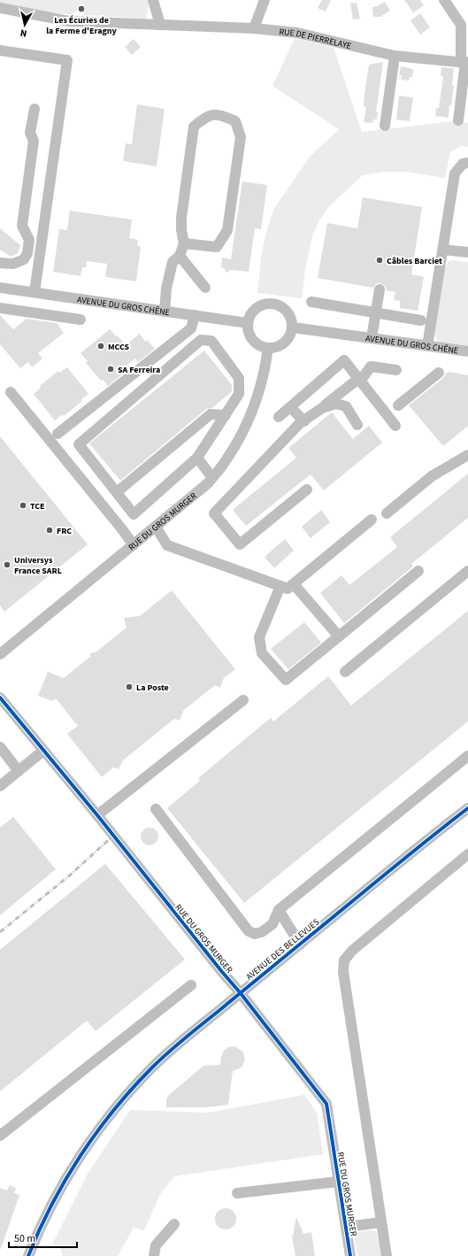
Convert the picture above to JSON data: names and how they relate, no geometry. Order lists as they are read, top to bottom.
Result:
{
  "streets": {
    "street": [
      "RUE DE PIERRELAYE",
      "AVENUE DU GROS CHÊNE",
      "RUE DU GROS MURGER",
      "AVENUE DES BELLEVUES"
    ]
  },
  "crossings": [
    ["AVENUE DU GROS CHÊNE", "RUE DU GROS MURGER"],
    ["RUE DU GROS MURGER", "AVENUE DES BELLEVUES"]
  ],
  "places": [
    "Les Écuries de la Ferme d'Eragny",
    "Câbles Barciet",
    "MCCS",
    "SA Ferreira",
    "TCE",
    "FRC",
    "Universys France SARL",
    "La Poste"
  ],
  "scale_bar": "50 m",
  "north": "bottom"
}
